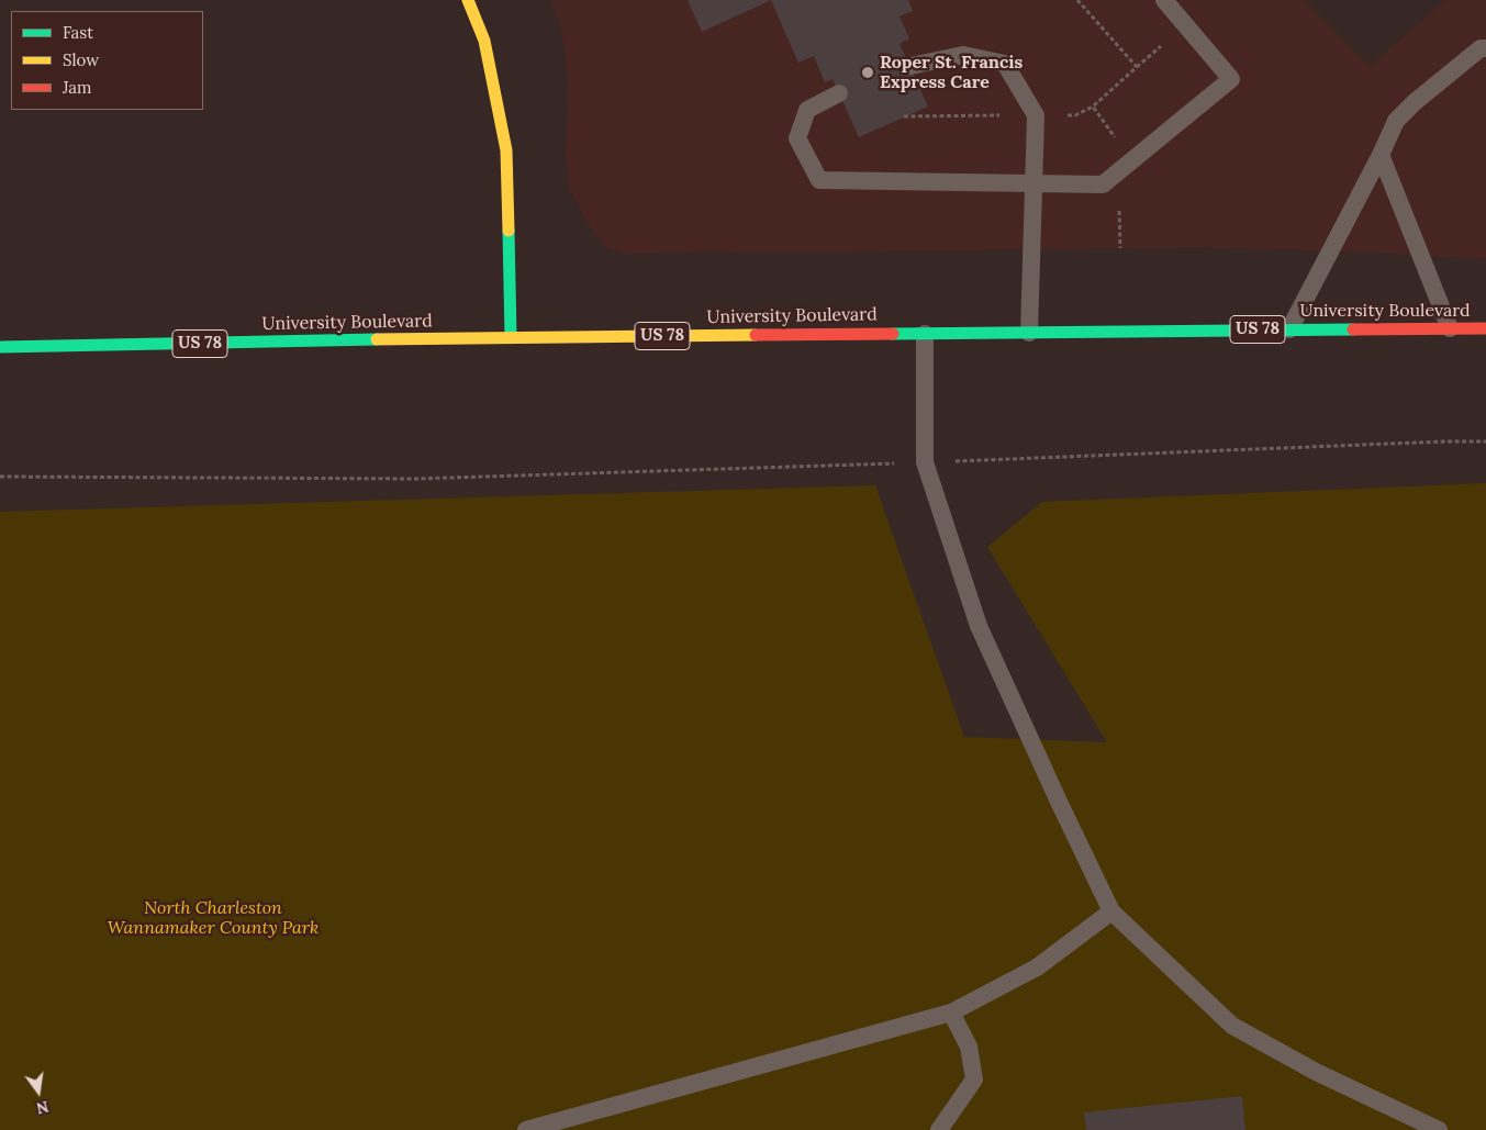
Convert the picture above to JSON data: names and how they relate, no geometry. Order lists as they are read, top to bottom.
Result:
{
  "streets": {
    "main road": ["University Boulevard", "US 78"]
  },
  "parks": ["North Charleston Wannamaker County Park"],
  "places": ["Roper St. Francis Express Care"],
  "legend": ["Fast", "Slow", "Jam"],
  "north": "bottom"
}
